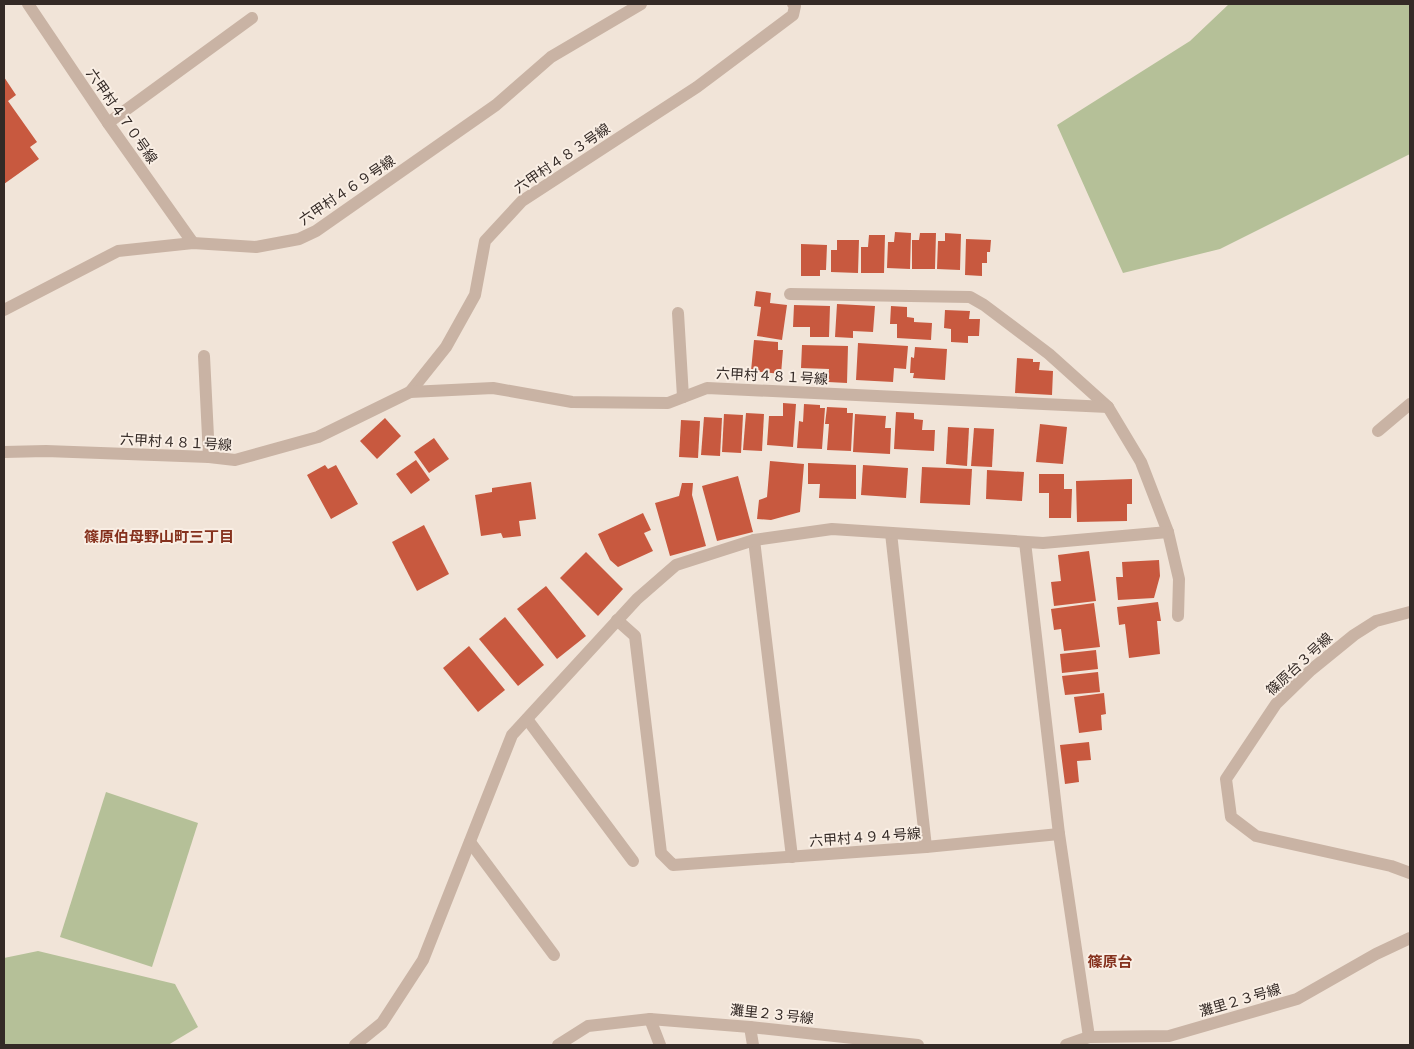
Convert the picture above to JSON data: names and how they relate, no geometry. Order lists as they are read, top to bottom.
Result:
{
  "streets": {
    "street": [
      "六甲村４７０号線",
      "六甲村４８３号線",
      "六甲村４６９号線",
      "六甲村４８１号線",
      "篠原台３号線",
      "六甲村４９４号線",
      "灘里２３号線"
    ]
  },
  "crossings": [
    ["六甲村４７０号線", "六甲村４６９号線"],
    ["六甲村４８３号線", "六甲村４８１号線"]
  ],
  "districts": ["篠原伯母野山町三丁目", "篠原台"]
}
